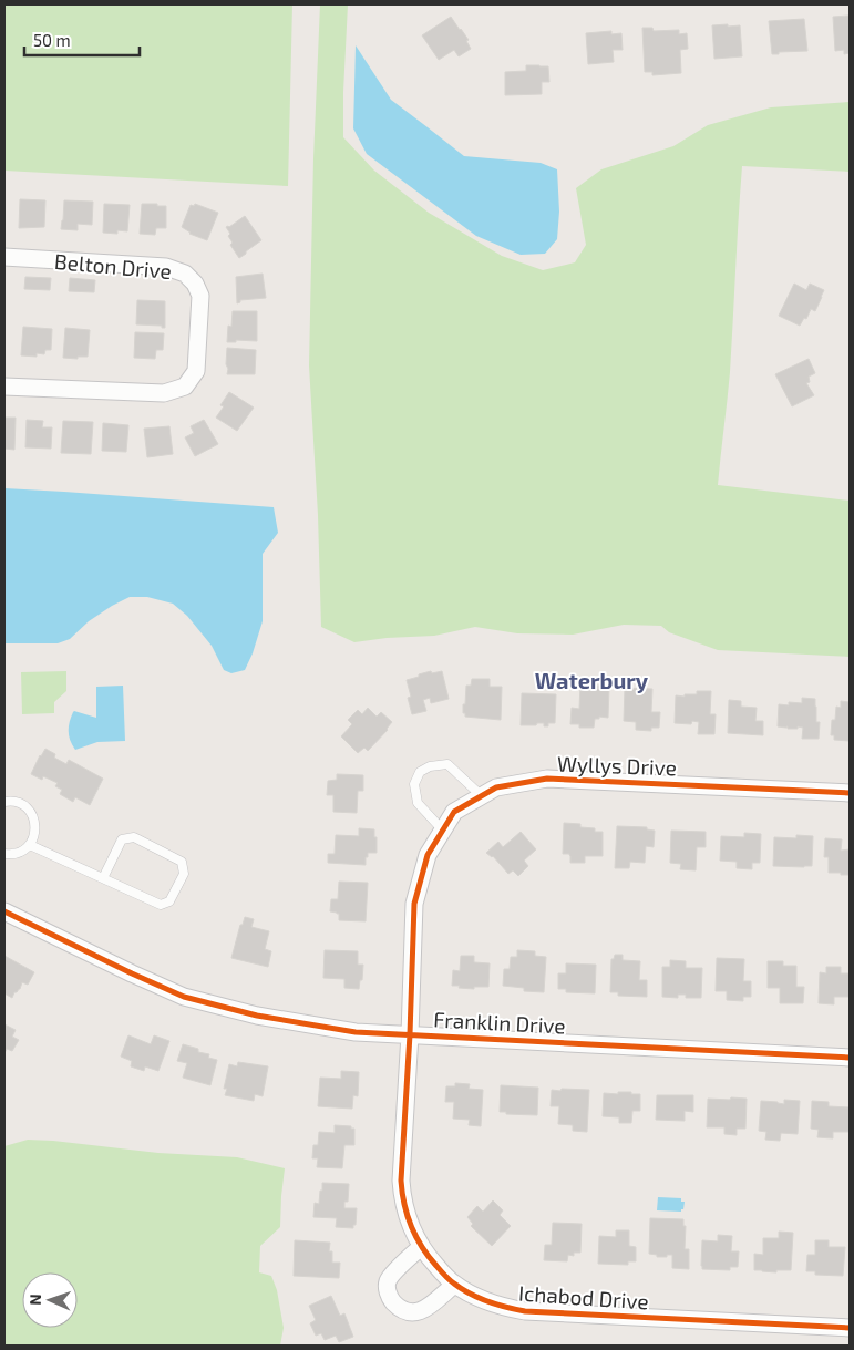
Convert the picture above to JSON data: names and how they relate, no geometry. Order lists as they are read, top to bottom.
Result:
{
  "streets": {
    "street": [
      "Belton Drive",
      "Wyllys Drive",
      "Franklin Drive",
      "Ichabod Drive"
    ]
  },
  "crossings": [
    ["Wyllys Drive", "Franklin Drive"],
    ["Wyllys Drive", "Ichabod Drive"],
    ["Franklin Drive", "Ichabod Drive"]
  ],
  "districts": ["Waterbury"],
  "scale_bar": "50 m",
  "north": "left"
}
